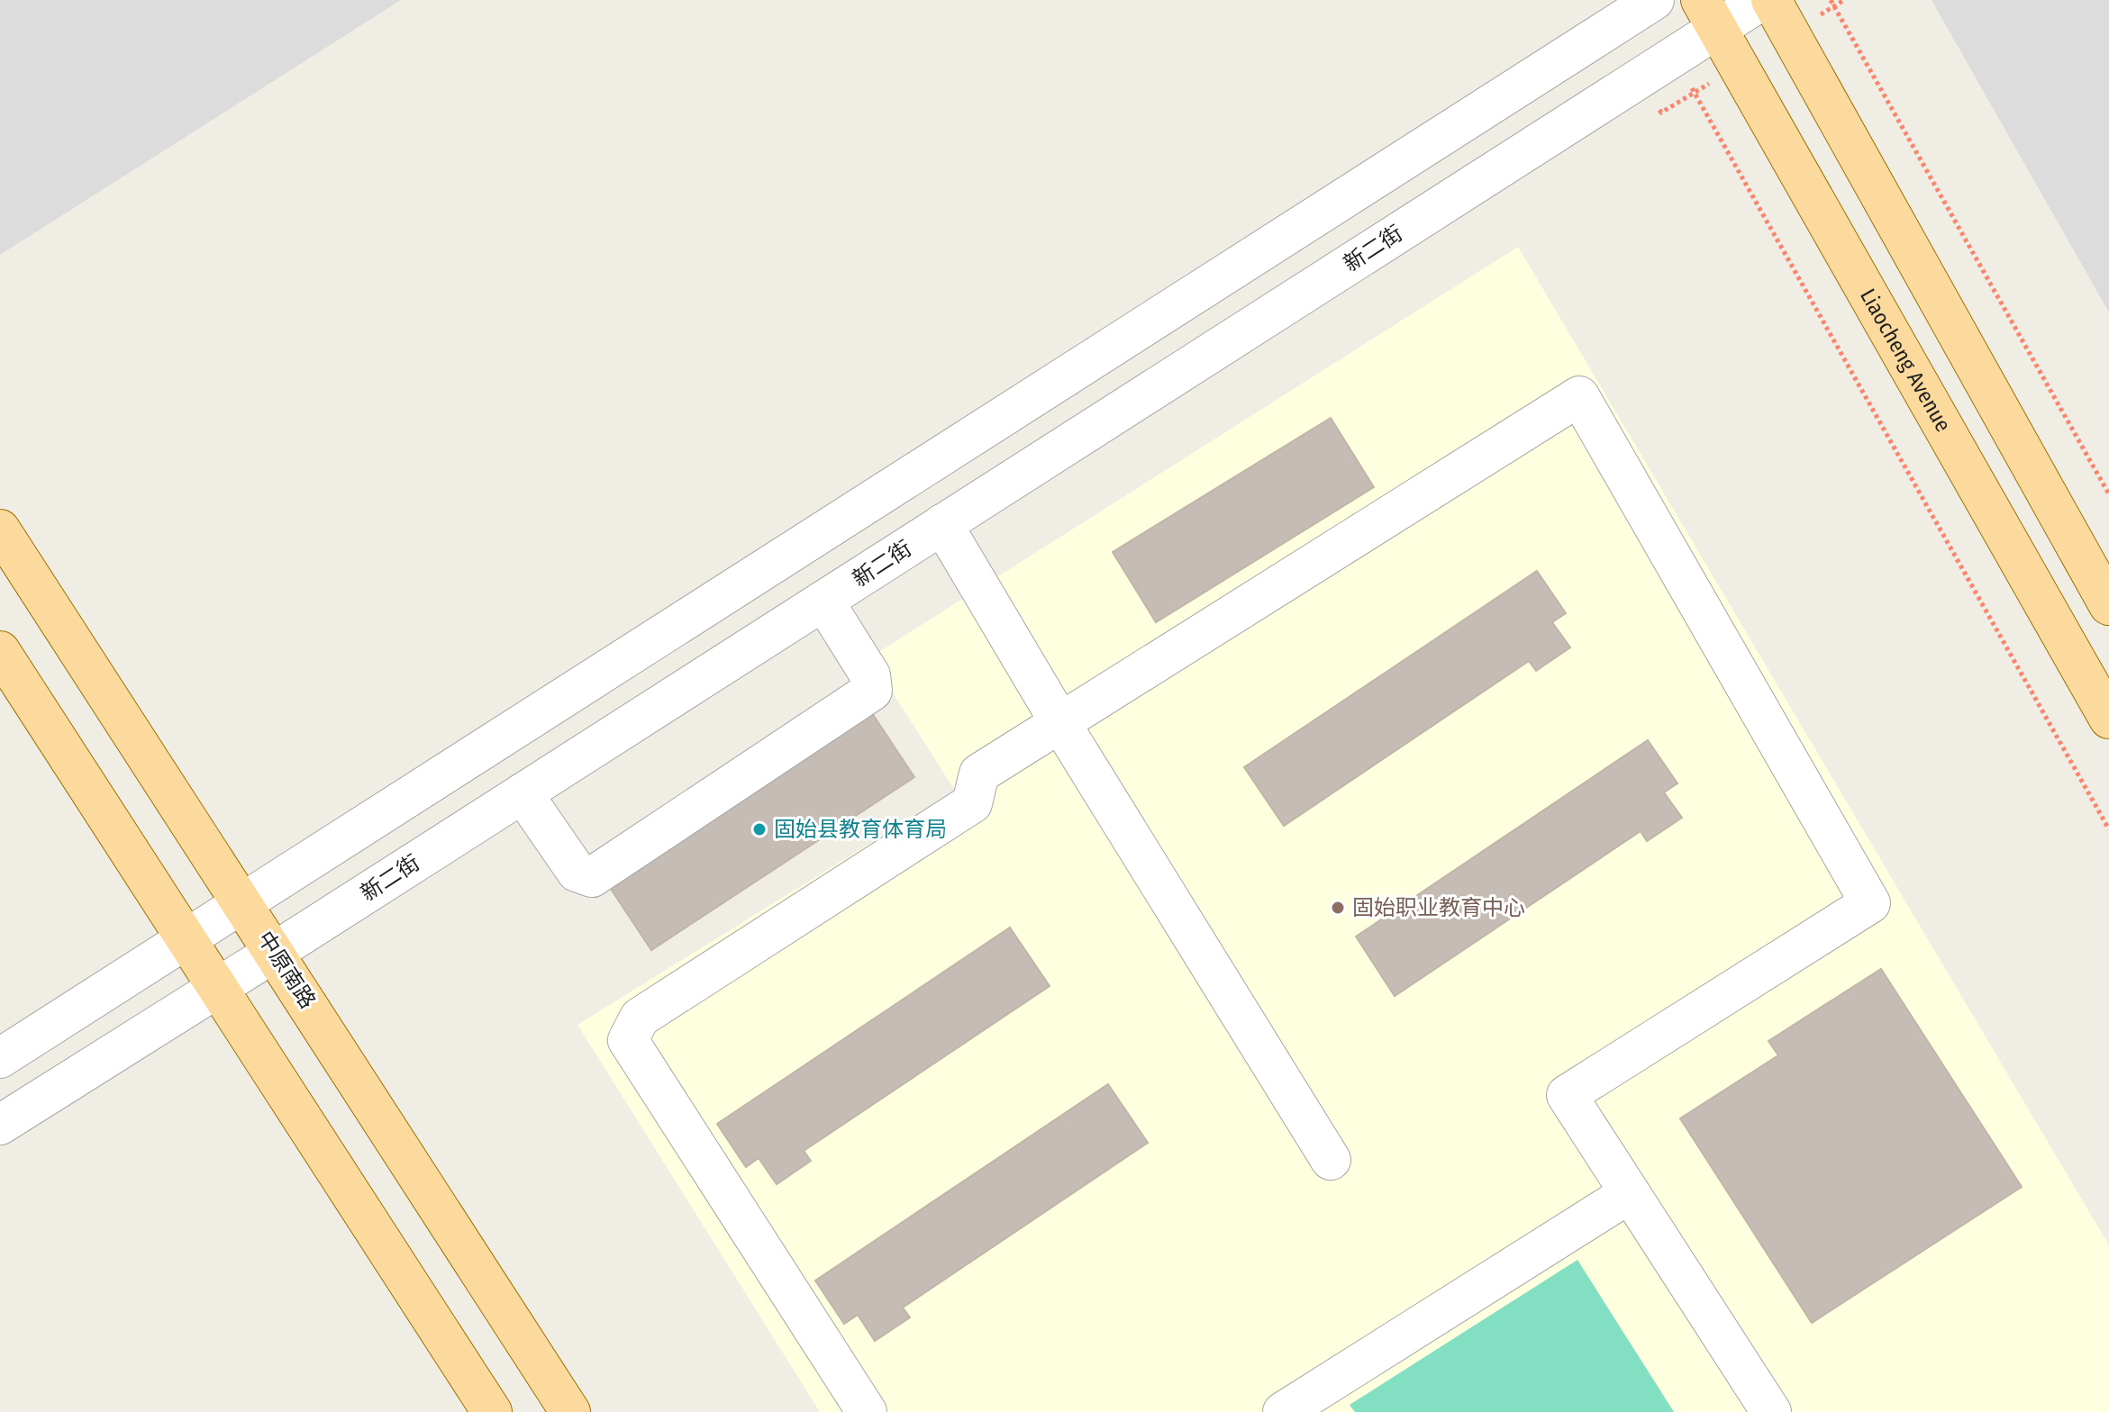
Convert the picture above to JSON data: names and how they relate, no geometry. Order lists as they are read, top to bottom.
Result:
{
  "streets": {
    "main road": ["Liaocheng Avenue", "中原南路"],
    "street": ["新二街"]
  },
  "crossings": [
    ["新二街", "Liaocheng Avenue"],
    ["新二街", "中原南路"]
  ],
  "places": ["固始县教育体育局", "固始职业教育中心"]
}
